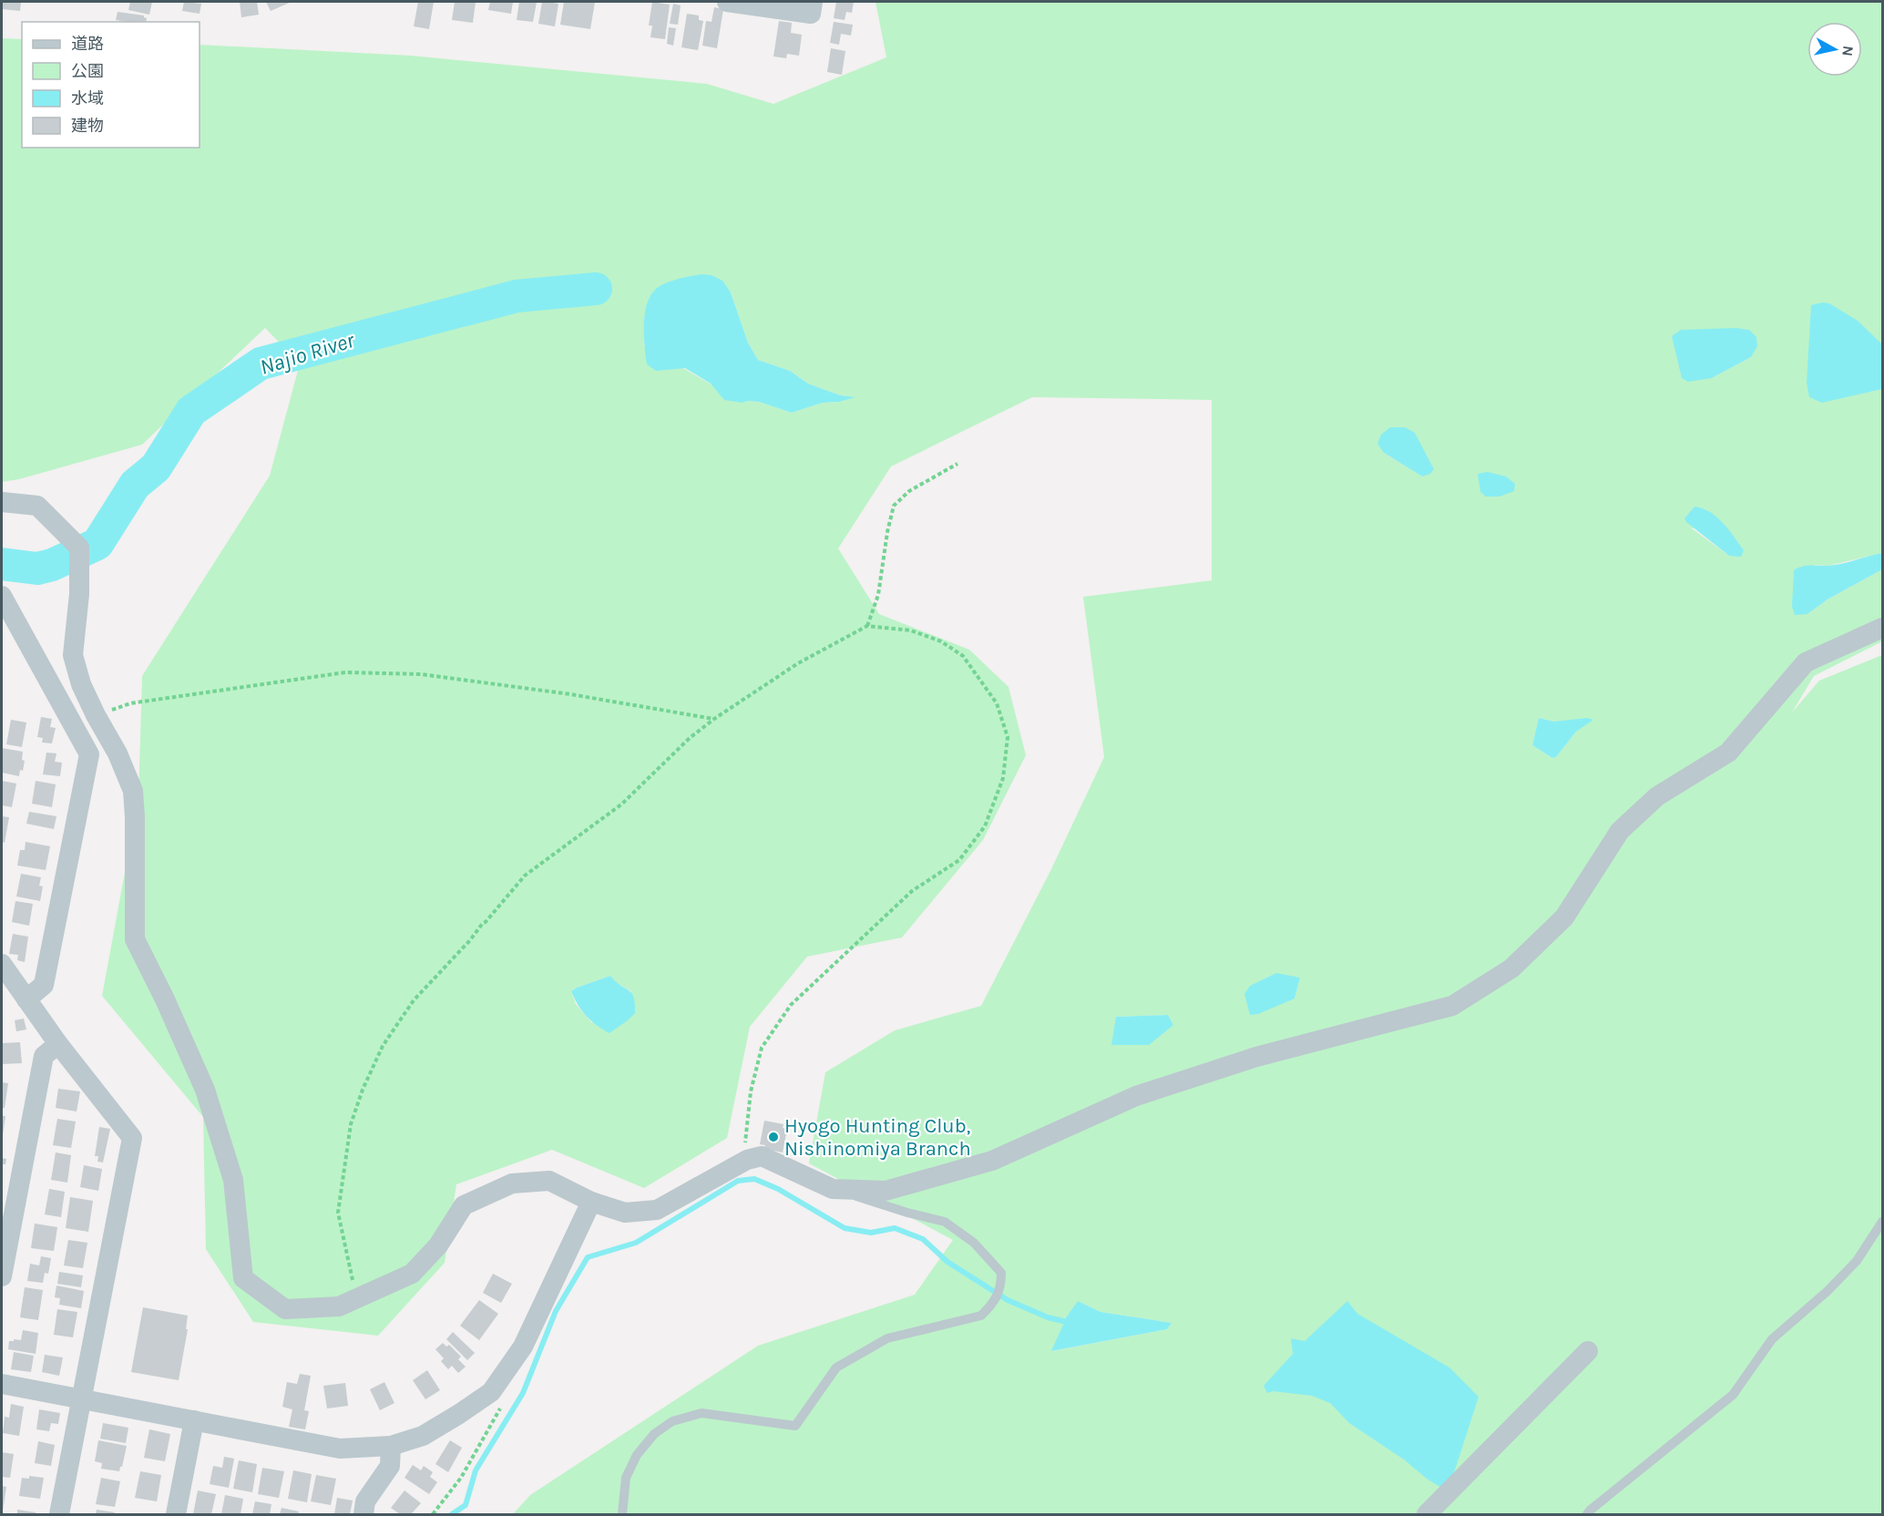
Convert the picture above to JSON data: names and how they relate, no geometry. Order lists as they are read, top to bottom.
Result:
{
  "water": ["Najio River"],
  "places": ["Hyogo Hunting Club, Nishinomiya Branch"],
  "legend": [
    "道路",
    "公園",
    "水域",
    "建物"
  ],
  "north": "right"
}
